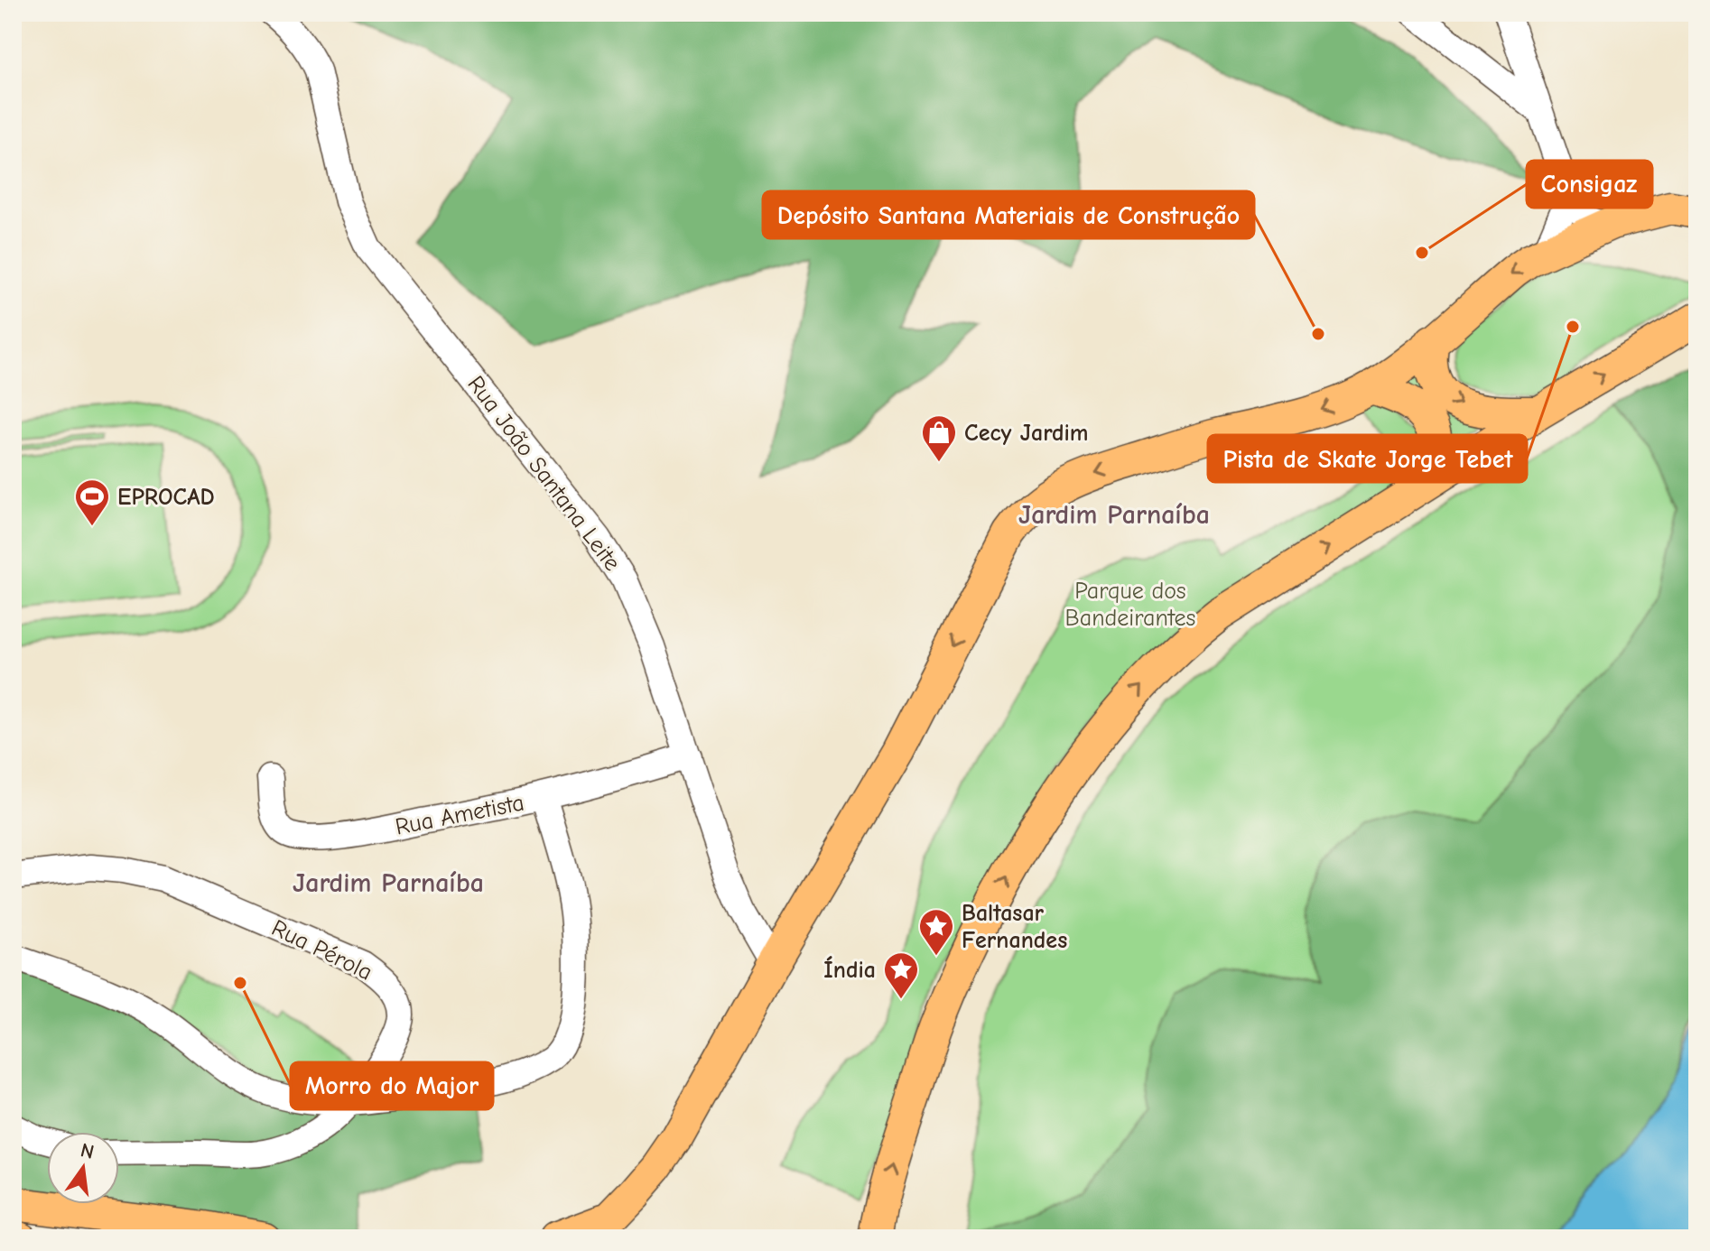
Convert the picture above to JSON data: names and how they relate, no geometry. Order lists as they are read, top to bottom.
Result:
{
  "streets": {
    "street": ["Rua João Santana Leite", "Rua Ametista", "Rua Pérola"]
  },
  "crossings": [
    ["Rua João Santana Leite", "Rua Ametista"]
  ],
  "districts": ["Jardim Parnaíba", "Jardim Parnaíba"],
  "parks": ["Parque dos Bandeirantes"],
  "places": {
    "other": [
      "Consigaz",
      "Pista de Skate Jorge Tebet",
      "Depósito Santana Materiais de Construção",
      "Morro do Major"
    ],
    "shop": ["Cecy Jardim"],
    "sports": ["EPROCAD"],
    "place": ["Baltasar Fernandes", "Índia"]
  },
  "north": "top"
}
